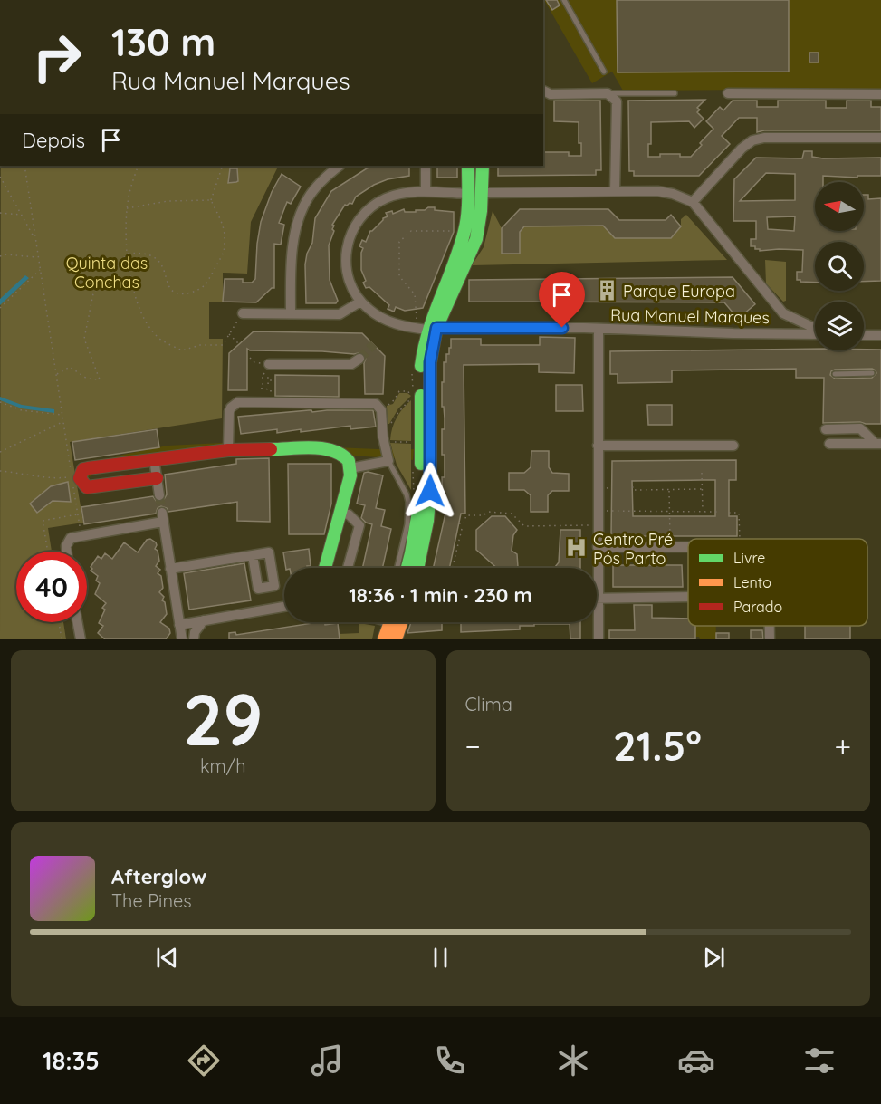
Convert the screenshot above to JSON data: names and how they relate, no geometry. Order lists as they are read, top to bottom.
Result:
{
  "streets": {
    "street": ["Rua Manuel Marques"]
  },
  "parks": ["Quinta das Conchas"],
  "places": {
    "building": ["Parque Europa"],
    "hospital": ["Centro Pré Pós Parto"]
  },
  "legend": ["Livre", "Lento", "Parado"],
  "north": "left",
  "page": {
    "turn": ["130 m", "Rua Manuel Marques"],
    "then": "Depois",
    "limit": "40",
    "trip": "18:36 · 1 min · 230 m",
    "tile": [
      ["29", "km/h"],
      "Clima"
    ],
    "heat": ["−", "21.5°", "+"],
    "song": ["Afterglow", "The Pines"],
    "tabs": "18:35"
  }
}
